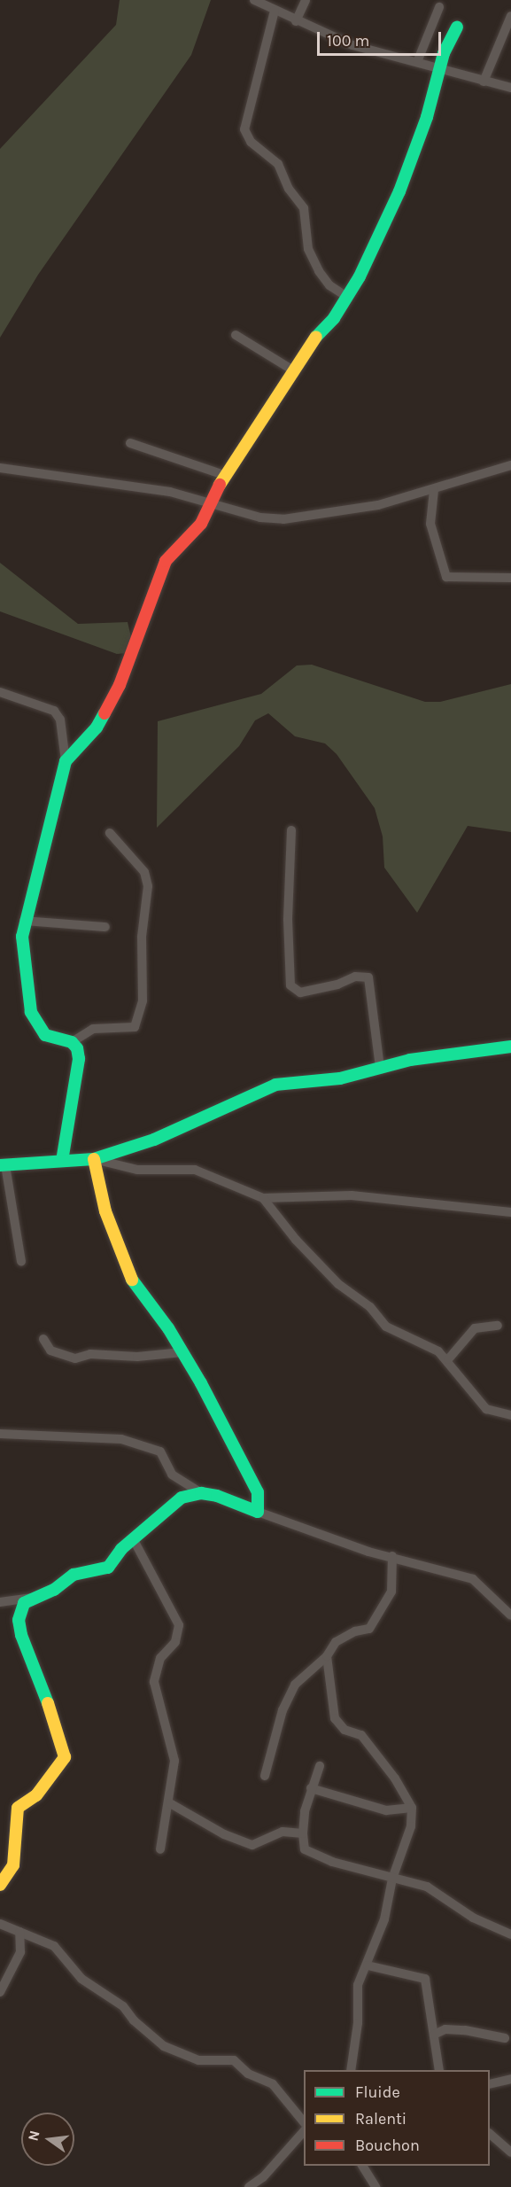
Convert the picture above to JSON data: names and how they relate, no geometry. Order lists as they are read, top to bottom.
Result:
{
  "legend": ["Fluide", "Ralenti", "Bouchon"],
  "scale_bar": "100 m",
  "north": "left"
}
